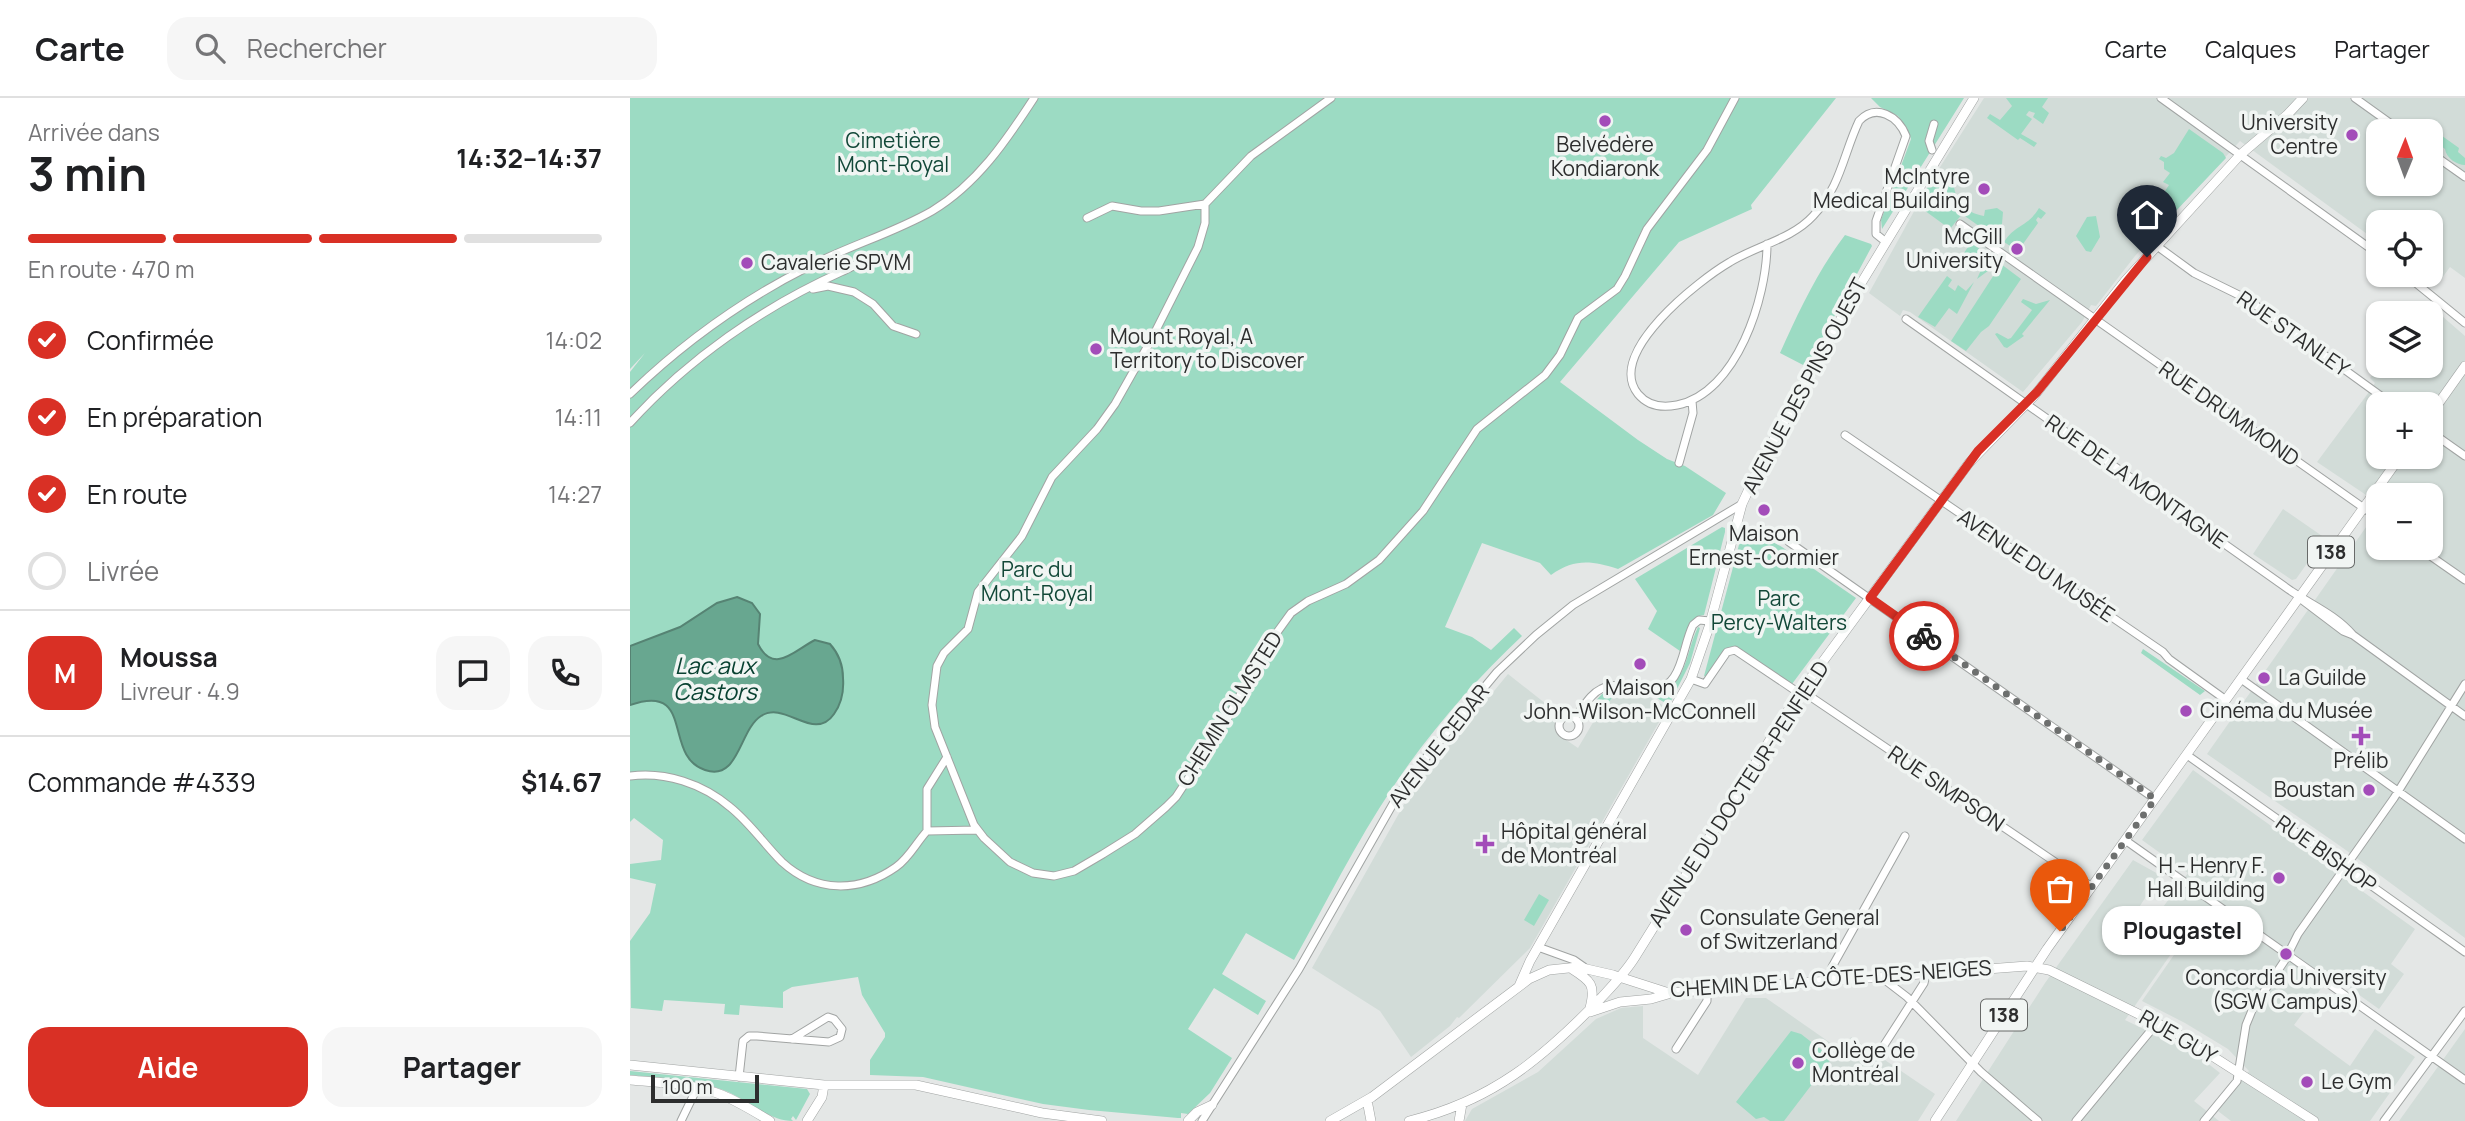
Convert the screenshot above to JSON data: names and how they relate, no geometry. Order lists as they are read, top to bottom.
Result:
{
  "streets": {
    "main road": [
      "AVENUE DES PINS OUEST",
      "138",
      "AVENUE DU DOCTEUR-PENFIELD",
      "CHEMIN DE LA CÔTE-DES-NEIGES",
      "RUE GUY"
    ],
    "street": [
      "RUE STANLEY",
      "RUE DRUMMOND",
      "RUE DE LA MONTAGNE",
      "AVENUE DU MUSÉE",
      "CHEMIN OLMSTED",
      "AVENUE CEDAR",
      "RUE SIMPSON",
      "RUE BISHOP"
    ]
  },
  "crossings": [
    ["RUE STANLEY", "AVENUE DU DOCTEUR-PENFIELD"],
    ["AVENUE DES PINS OUEST", "AVENUE CEDAR"],
    ["AVENUE DES PINS OUEST", "RUE SIMPSON"],
    ["AVENUE DES PINS OUEST", "CHEMIN DE LA CÔTE-DES-NEIGES"],
    ["RUE DRUMMOND", "138"],
    ["RUE DRUMMOND", "AVENUE DU DOCTEUR-PENFIELD"],
    ["RUE DE LA MONTAGNE", "138"],
    ["RUE DE LA MONTAGNE", "AVENUE DU DOCTEUR-PENFIELD"],
    ["138", "AVENUE DU MUSÉE"],
    ["138", "RUE SIMPSON"],
    ["138", "RUE BISHOP"],
    ["138", "CHEMIN DE LA CÔTE-DES-NEIGES"],
    ["138", "RUE GUY"],
    ["AVENUE DU MUSÉE", "AVENUE DU DOCTEUR-PENFIELD"],
    ["RUE SIMPSON", "AVENUE DU DOCTEUR-PENFIELD"],
    ["AVENUE DU DOCTEUR-PENFIELD", "CHEMIN DE LA CÔTE-DES-NEIGES"],
    ["CHEMIN DE LA CÔTE-DES-NEIGES", "RUE GUY"]
  ],
  "water": ["Lac aux Castors"],
  "parks": ["Cimetière Mont-Royal", "Parc du Mont-Royal", "Parc Percy-Walters"],
  "places": {
    "other": [
      "Belvédère Kondiaronk",
      "University Centre",
      "McIntyre Medical Building",
      "McGill University",
      "Cavalerie SPVM",
      "Mount Royal, A Territory to Discover",
      "Maison Ernest-Cormier",
      "Maison John-Wilson-McConnell",
      "La Guilde",
      "Cinéma du Musée",
      "Boustan",
      "H - Henry F. Hall Building",
      "Consulate General of Switzerland",
      "Plougastel",
      "Concordia University (SGW Campus)",
      "Collège de Montréal",
      "Le Gym"
    ],
    "health": ["Prélib", "Hôpital général de Montréal"]
  },
  "scale_bar": "100 m",
  "north": "top",
  "page": {
    "header": "Carte",
    "search": "Rechercher",
    "nav": ["Carte", "Calques", "Partager"],
    "heading": ["3 min", "Arrivée dans", "14:32–14:37"],
    "panel": [
      "Moussa",
      "Livreur · 4.9",
      "Commande #4339",
      "$14.67"
    ],
    "map_buttons": ["+", "−"],
    "bar": "En route · 470 m",
    "list": [
      ["Confirmée", "14:02"],
      ["En préparation", "14:11"],
      ["En route", "14:27"],
      "Livrée"
    ],
    "round": "M",
    "bubble": "Plougastel",
    "buttons": ["Aide", "Partager"],
    "scale": "100 m"
  }
}
